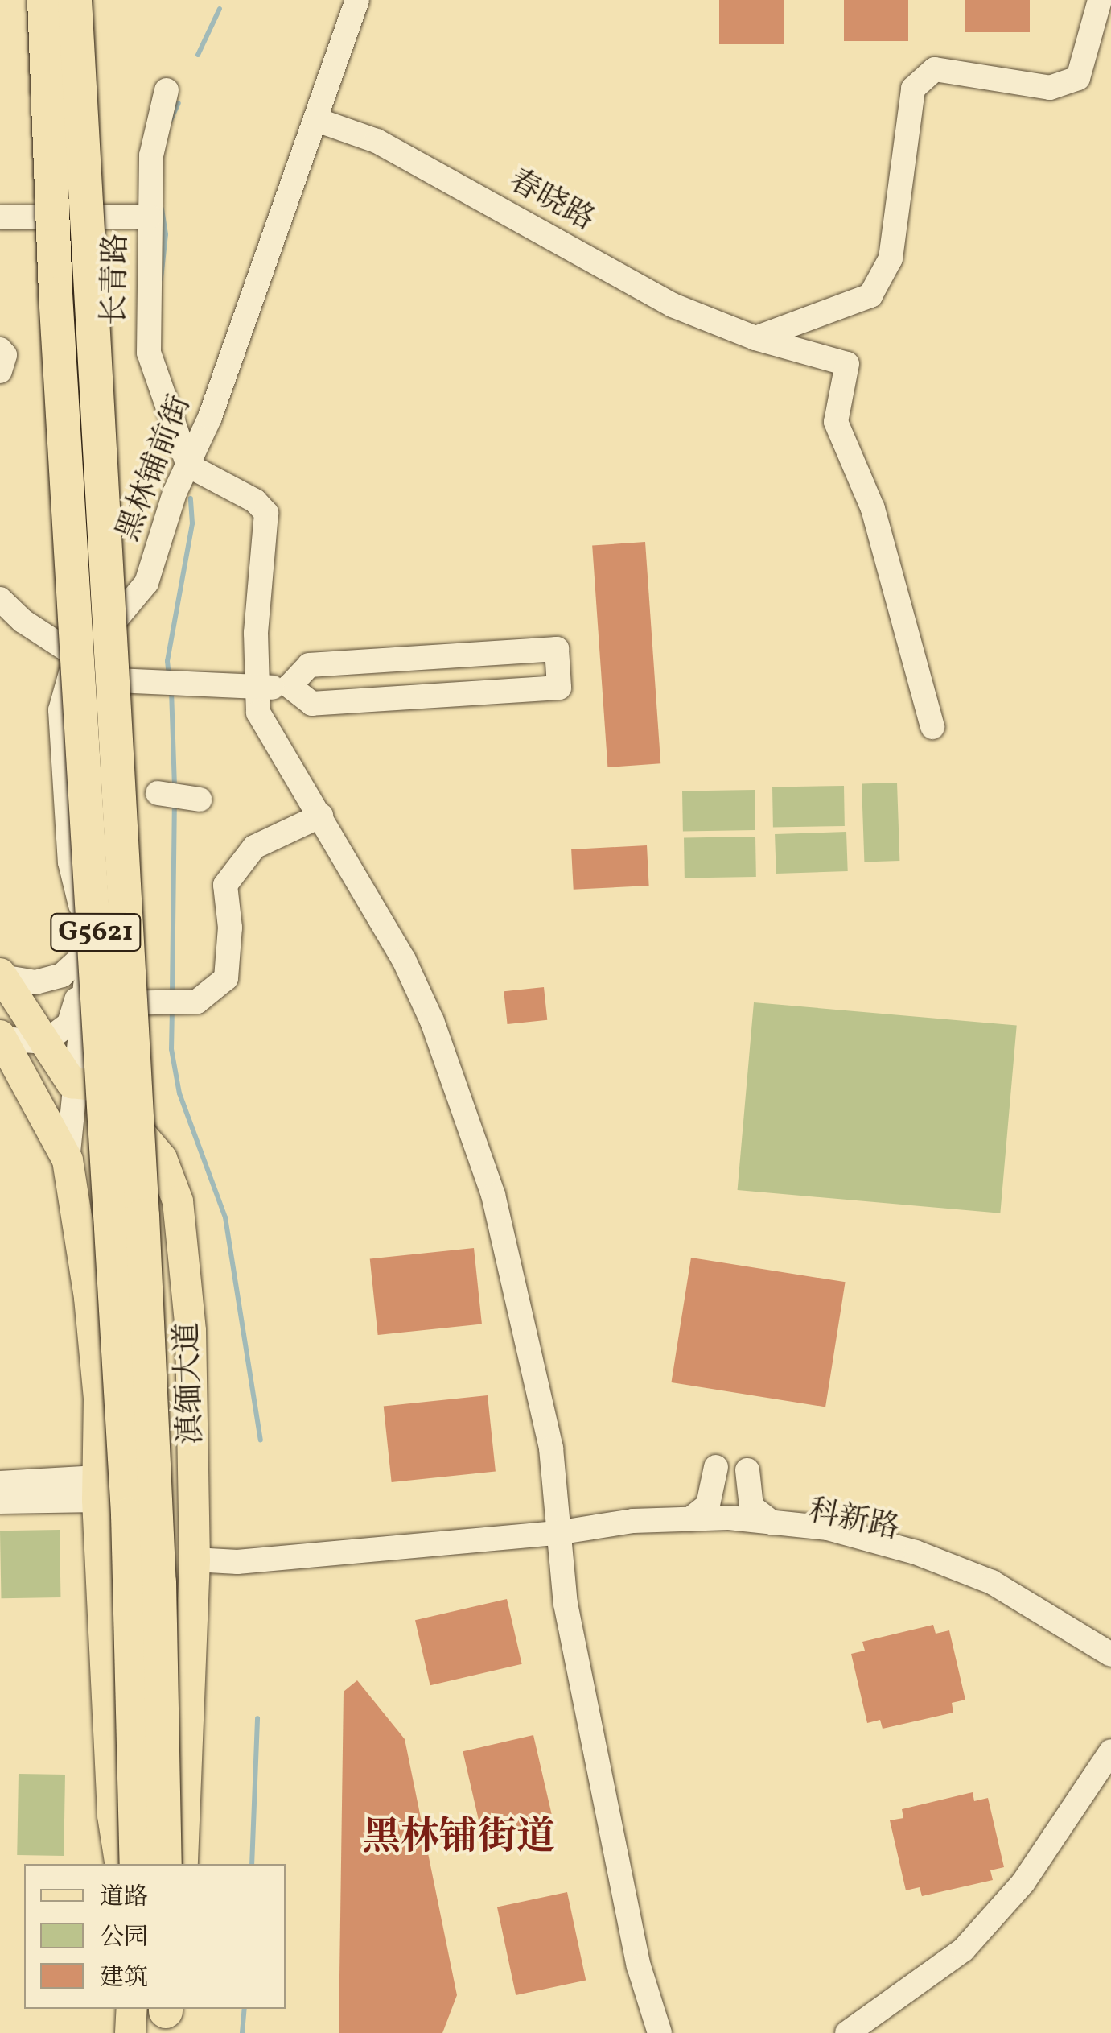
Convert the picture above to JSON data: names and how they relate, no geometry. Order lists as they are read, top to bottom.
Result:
{
  "streets": {
    "highway": ["G5621"],
    "main road": ["滇缅大道"],
    "street": [
      "春晓路",
      "长青路",
      "黑林铺前街",
      "科新路"
    ]
  },
  "crossings": [
    ["春晓路", "黑林铺前街"],
    ["长青路", "黑林铺前街"],
    ["滇缅大道", "科新路"]
  ],
  "districts": ["黑林铺街道"],
  "legend": ["道路", "公园", "建筑"]
}
